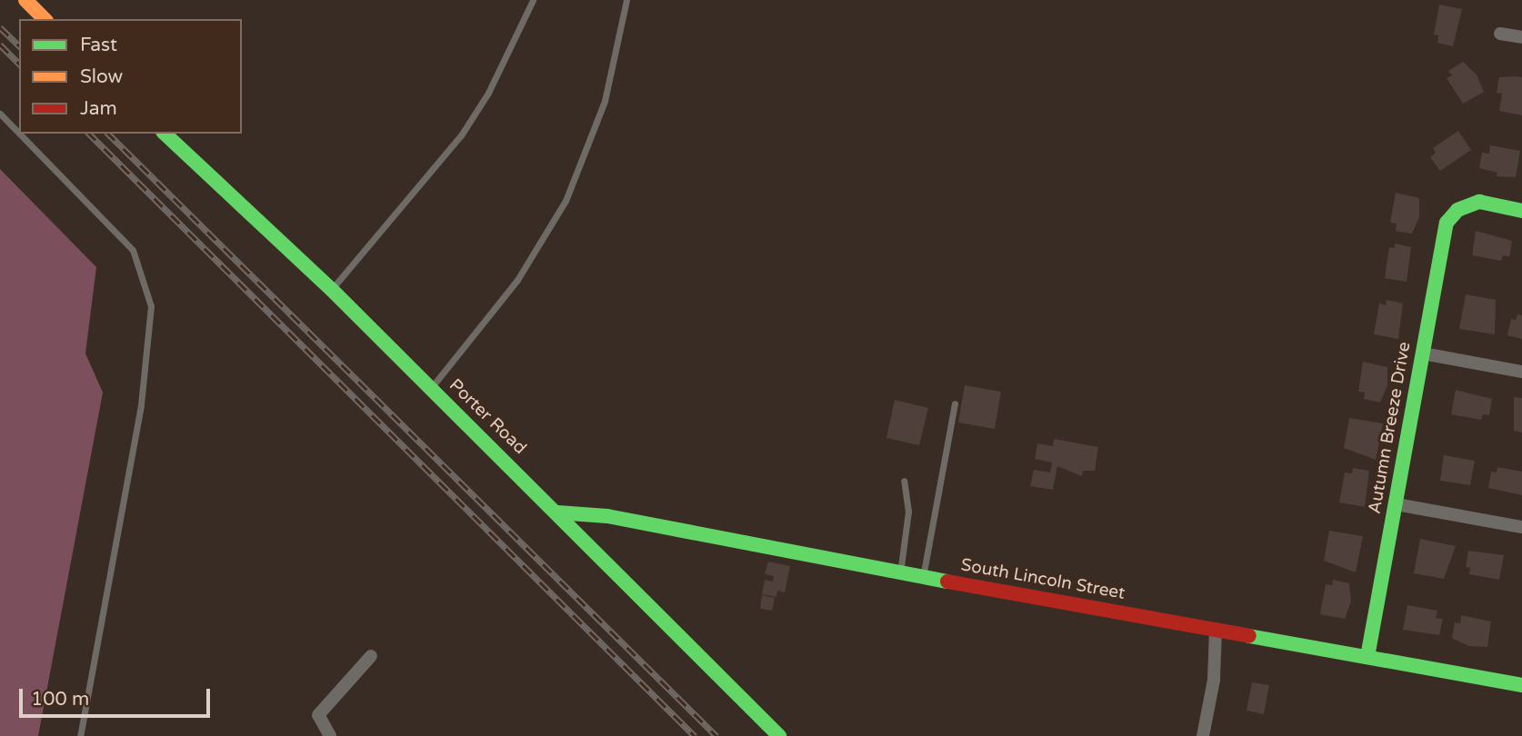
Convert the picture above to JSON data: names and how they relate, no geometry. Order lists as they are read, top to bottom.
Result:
{
  "streets": {
    "street": ["Porter Road", "Autumn Breeze Drive", "South Lincoln Street"]
  },
  "crossings": [
    ["Porter Road", "South Lincoln Street"],
    ["Autumn Breeze Drive", "South Lincoln Street"]
  ],
  "legend": ["Fast", "Slow", "Jam"],
  "scale_bar": "100 m"
}
